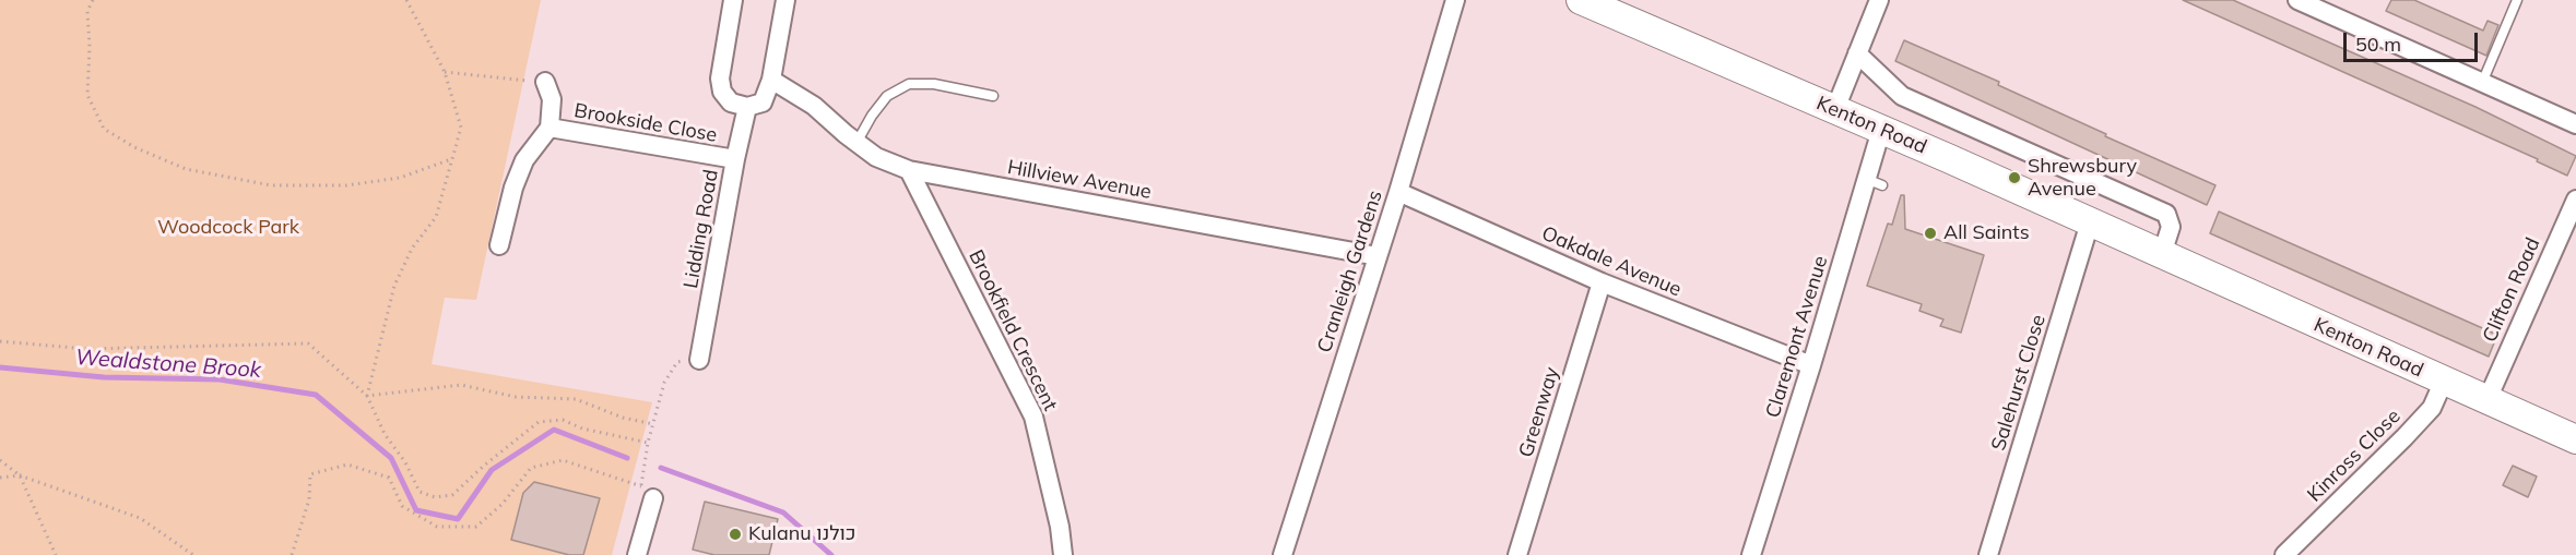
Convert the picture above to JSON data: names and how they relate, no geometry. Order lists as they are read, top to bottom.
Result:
{
  "streets": {
    "main road": ["Kenton Road"],
    "street": [
      "Brookside Close",
      "Hillview Avenue",
      "Lidding Road",
      "Oakdale Avenue",
      "Cranleigh Gardens",
      "Clifton Road",
      "Brookfield Crescent",
      "Claremont Avenue",
      "Salehurst Close",
      "Greenway",
      "Kinross Close"
    ]
  },
  "crossings": [
    ["Brookside Close", "Lidding Road"],
    ["Kenton Road", "Clifton Road"],
    ["Kenton Road", "Claremont Avenue"],
    ["Kenton Road", "Salehurst Close"],
    ["Kenton Road", "Kinross Close"],
    ["Hillview Avenue", "Lidding Road"],
    ["Hillview Avenue", "Cranleigh Gardens"],
    ["Hillview Avenue", "Brookfield Crescent"],
    ["Oakdale Avenue", "Cranleigh Gardens"],
    ["Oakdale Avenue", "Claremont Avenue"],
    ["Oakdale Avenue", "Greenway"]
  ],
  "water": ["Wealdstone Brook"],
  "parks": ["Woodcock Park"],
  "places": ["Shrewsbury Avenue", "All Saints", "Kulanu כולנו"],
  "scale_bar": "50 m"
}
